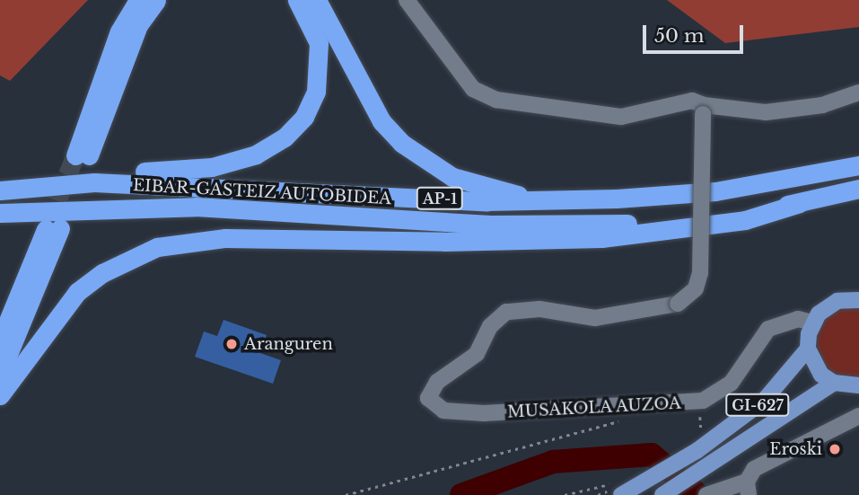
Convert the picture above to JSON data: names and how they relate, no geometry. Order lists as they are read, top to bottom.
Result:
{
  "streets": {
    "highway": ["EIBAR-GASTEIZ AUTOBIDEA", "AP-1"],
    "main road": ["GI-627"],
    "street": ["MUSAKOLA AUZOA"]
  },
  "crossings": [
    ["GI-627", "MUSAKOLA AUZOA"]
  ],
  "places": ["Aranguren", "Eroski"],
  "scale_bar": "50 m"
}
